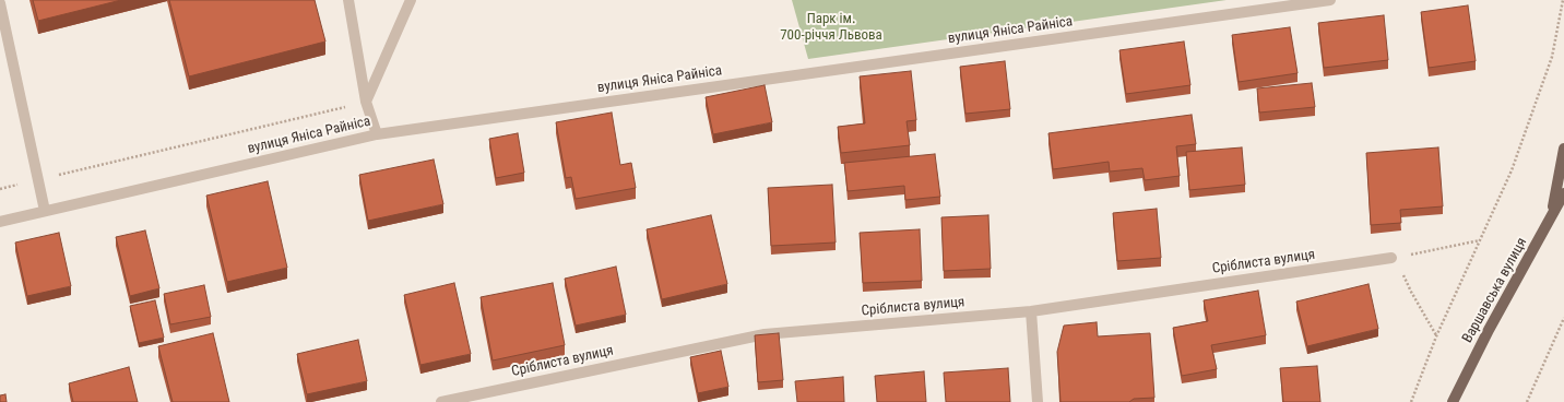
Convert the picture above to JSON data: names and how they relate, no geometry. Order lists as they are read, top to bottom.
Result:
{
  "streets": {
    "main road": ["Варшавська вулиця"],
    "street": ["вулиця Яніса Райніса", "Сріблиста вулиця"]
  },
  "parks": ["Парк ім. 700-річчя Львова"]
}
